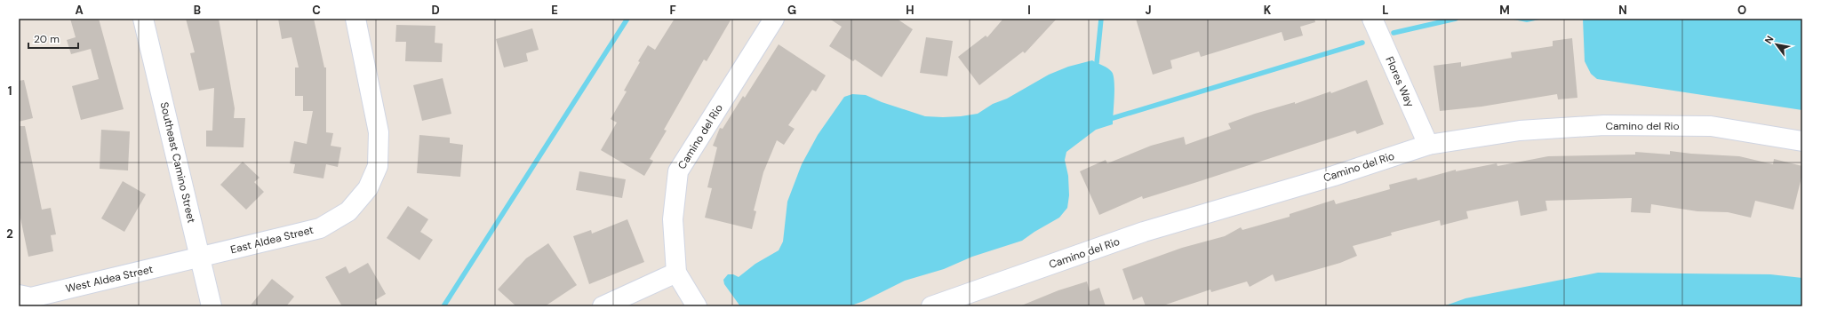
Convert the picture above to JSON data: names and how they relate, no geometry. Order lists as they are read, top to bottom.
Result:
{
  "streets": {
    "street": [
      "Flores Way",
      "Camino del Rio",
      "Southeast Camino Street",
      "East Aldea Street",
      "West Aldea Street"
    ]
  },
  "crossings": [
    ["Flores Way", "Camino del Rio"],
    ["Southeast Camino Street", "East Aldea Street"],
    ["Southeast Camino Street", "West Aldea Street"],
    ["East Aldea Street", "West Aldea Street"]
  ],
  "scale_bar": "20 m",
  "north": "top left",
  "grid": {
    "columns": [
      "A",
      "B",
      "C",
      "D",
      "E",
      "F",
      "G",
      "H",
      "I",
      "J",
      "K",
      "L",
      "M",
      "N",
      "O"
    ],
    "rows": ["1", "2"]
  }
}
